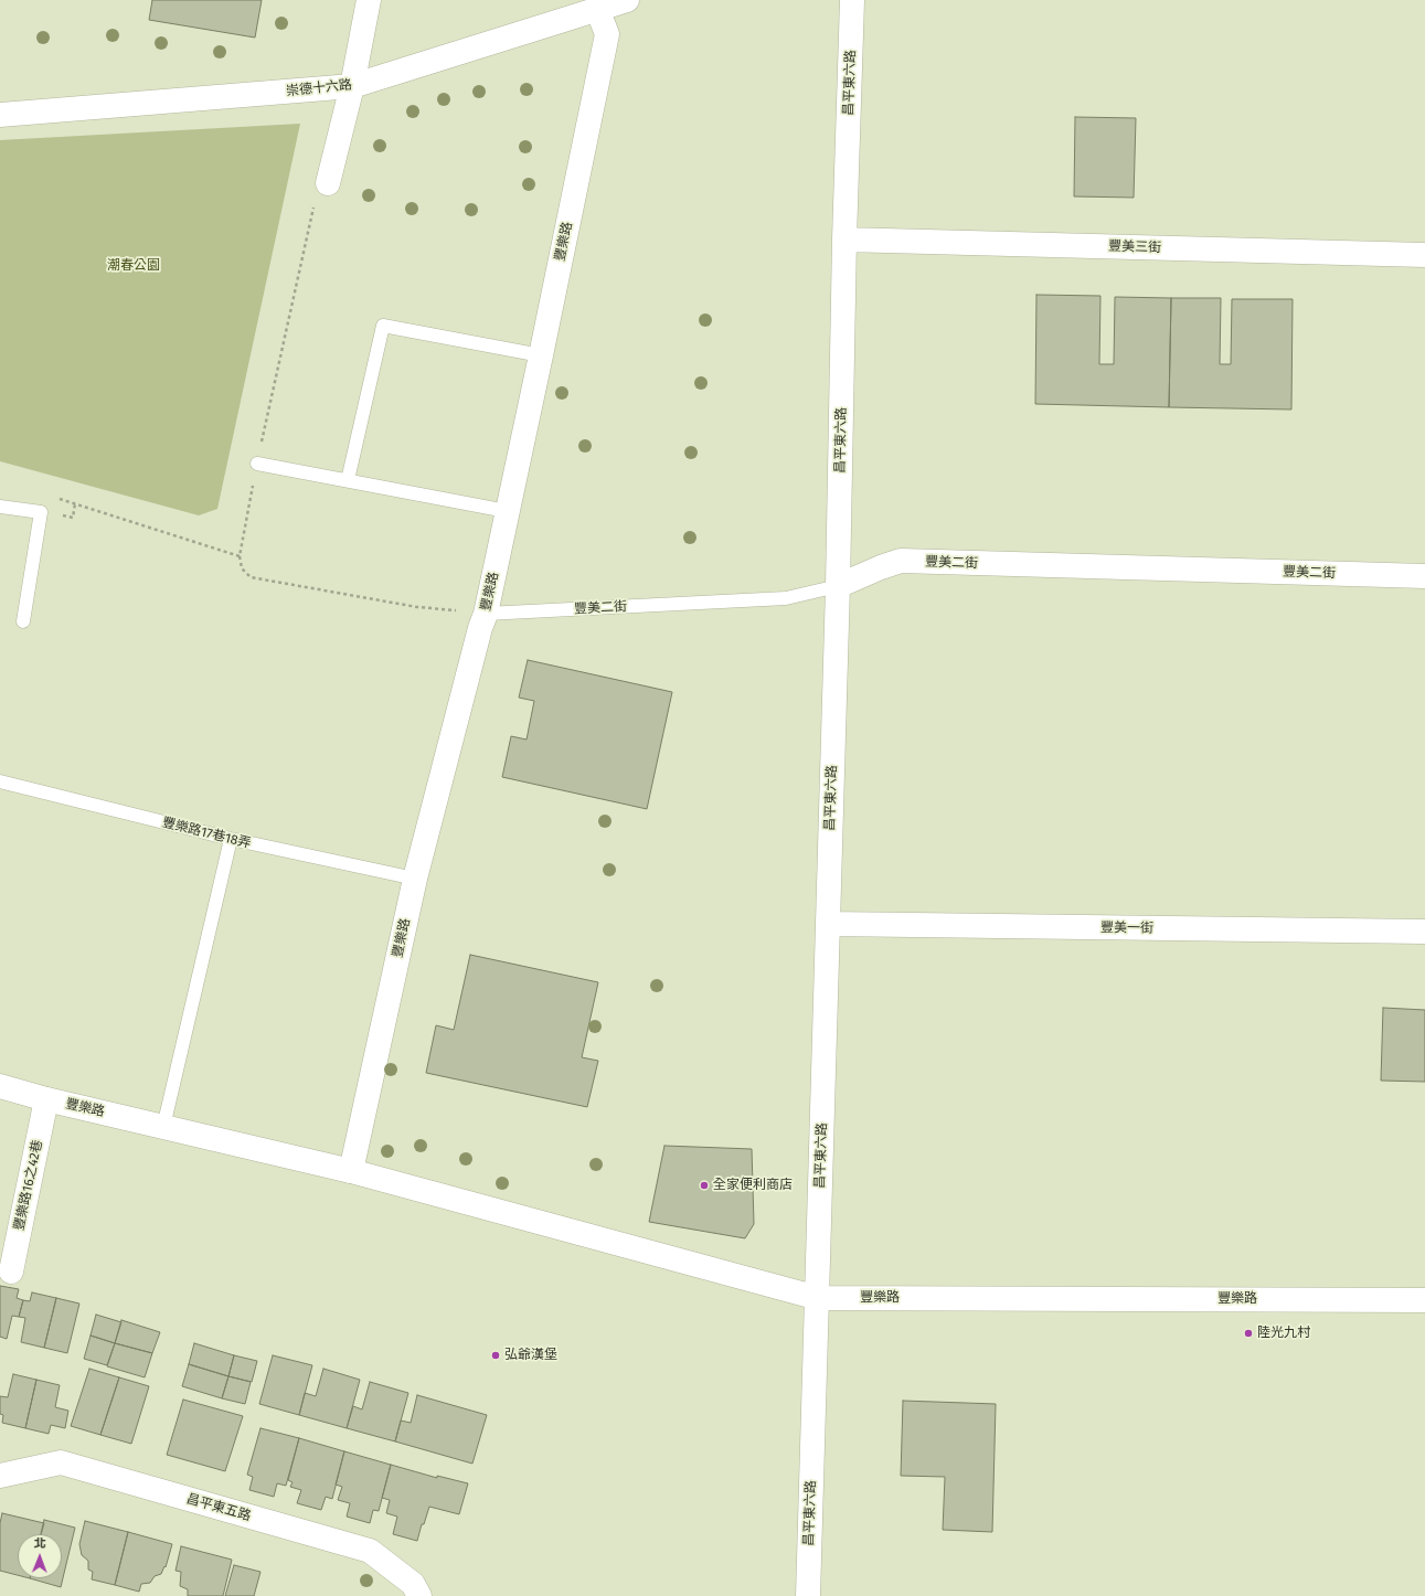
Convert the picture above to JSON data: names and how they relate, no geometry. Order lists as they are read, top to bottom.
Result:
{
  "streets": {
    "street": [
      "昌平東六路",
      "崇德十六路",
      "豐樂路",
      "豐美三街",
      "豐美二街",
      "豐美一街",
      "豐樂路16之42巷",
      "昌平東五路"
    ],
    "lane": ["豐樂路17巷18弄"]
  },
  "crossings": [
    ["昌平東六路", "豐樂路"],
    ["昌平東六路", "豐美三街"],
    ["昌平東六路", "豐美二街"],
    ["昌平東六路", "豐美一街"],
    ["崇德十六路", "豐樂路"],
    ["豐樂路", "豐美二街"],
    ["豐樂路", "豐樂路17巷18弄"],
    ["豐樂路", "豐樂路16之42巷"]
  ],
  "parks": ["潮春公園"],
  "places": ["全家便利商店", "陸光九村", "弘爺漢堡"],
  "north": "top"
}
